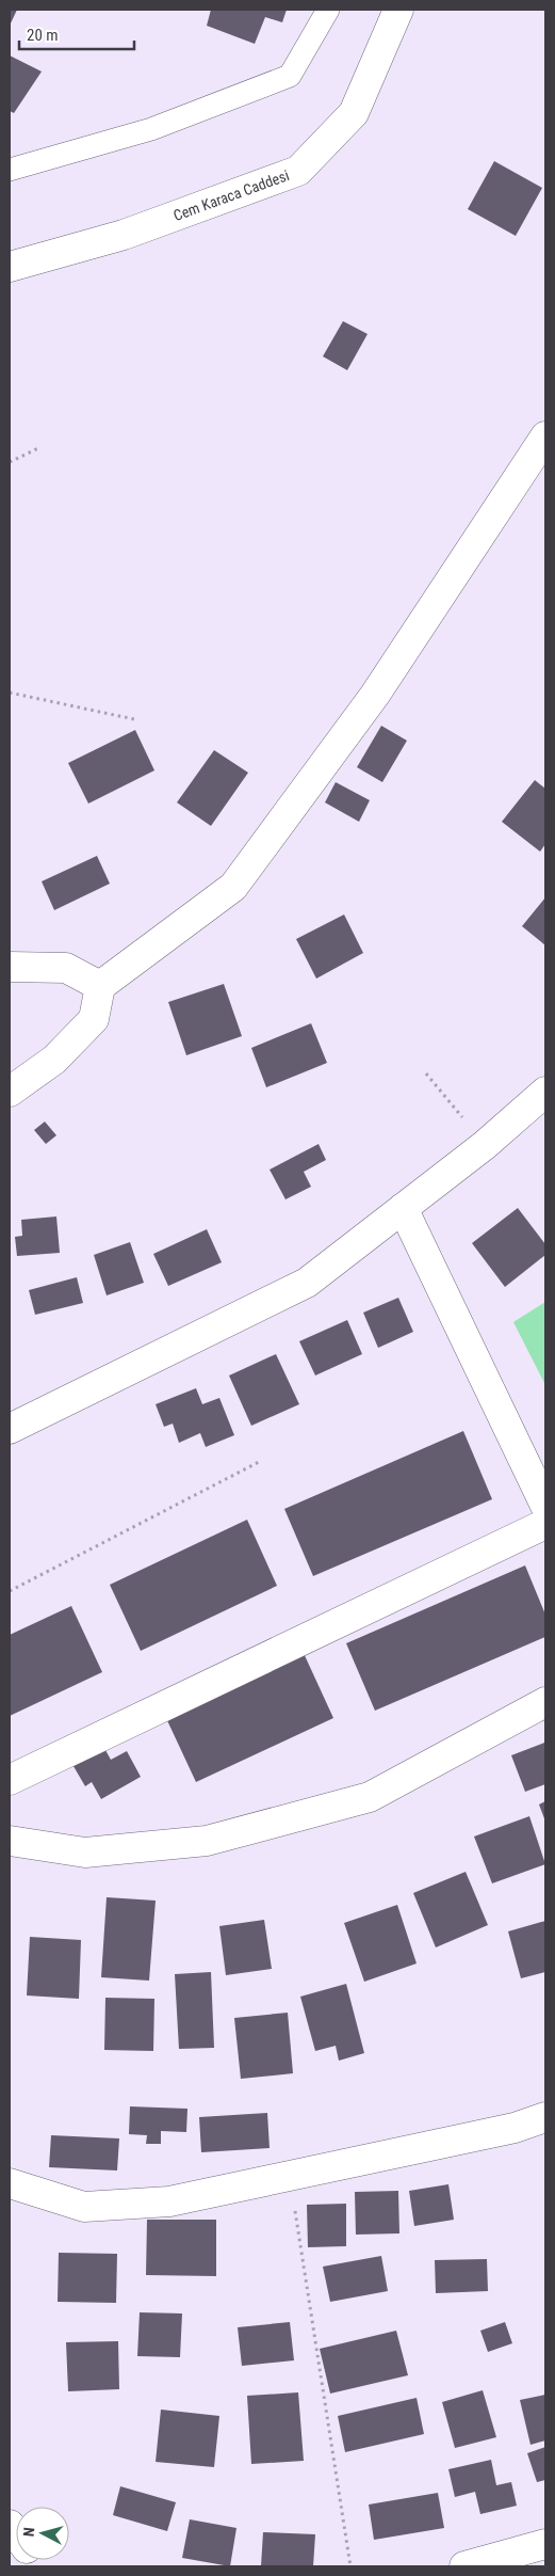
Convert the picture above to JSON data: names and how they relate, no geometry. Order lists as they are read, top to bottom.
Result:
{
  "streets": {
    "street": ["Cem Karaca Caddesi"]
  },
  "scale_bar": "20 m",
  "north": "left"
}
